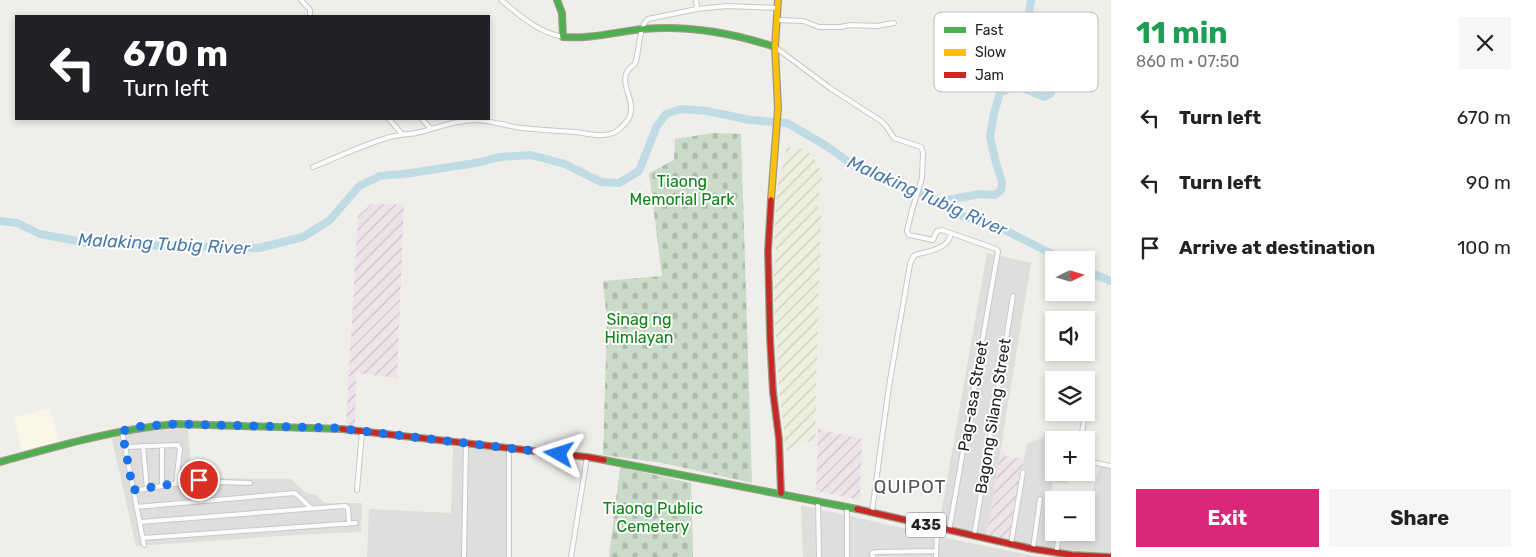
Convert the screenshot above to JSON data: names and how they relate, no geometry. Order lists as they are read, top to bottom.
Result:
{
  "streets": {
    "main road": ["435"],
    "street": ["Pag-asa Street", "Bagong Silang Street"]
  },
  "crossings": [
    ["Pag-asa Street", "435"],
    ["Bagong Silang Street", "435"]
  ],
  "districts": ["QUIPOT"],
  "water": ["Malaking Tubig River"],
  "parks": ["Tiaong Memorial Park", "Sinag ng Himlayan", "Tiaong Public Cemetery"],
  "legend": ["Fast", "Slow", "Jam"],
  "north": "right",
  "page": {
    "heading": ["11 min", "860 m · 07:50"],
    "turn": ["670 m", "Turn left"],
    "list": [
      {
        "name": "Turn left",
        "value": "670 m"
      },
      {
        "name": "Turn left",
        "value": "90 m"
      },
      {
        "name": "Arrive at destination",
        "value": "100 m"
      }
    ],
    "map_buttons": ["+", "−"],
    "buttons": ["Exit", "Share"]
  }
}
